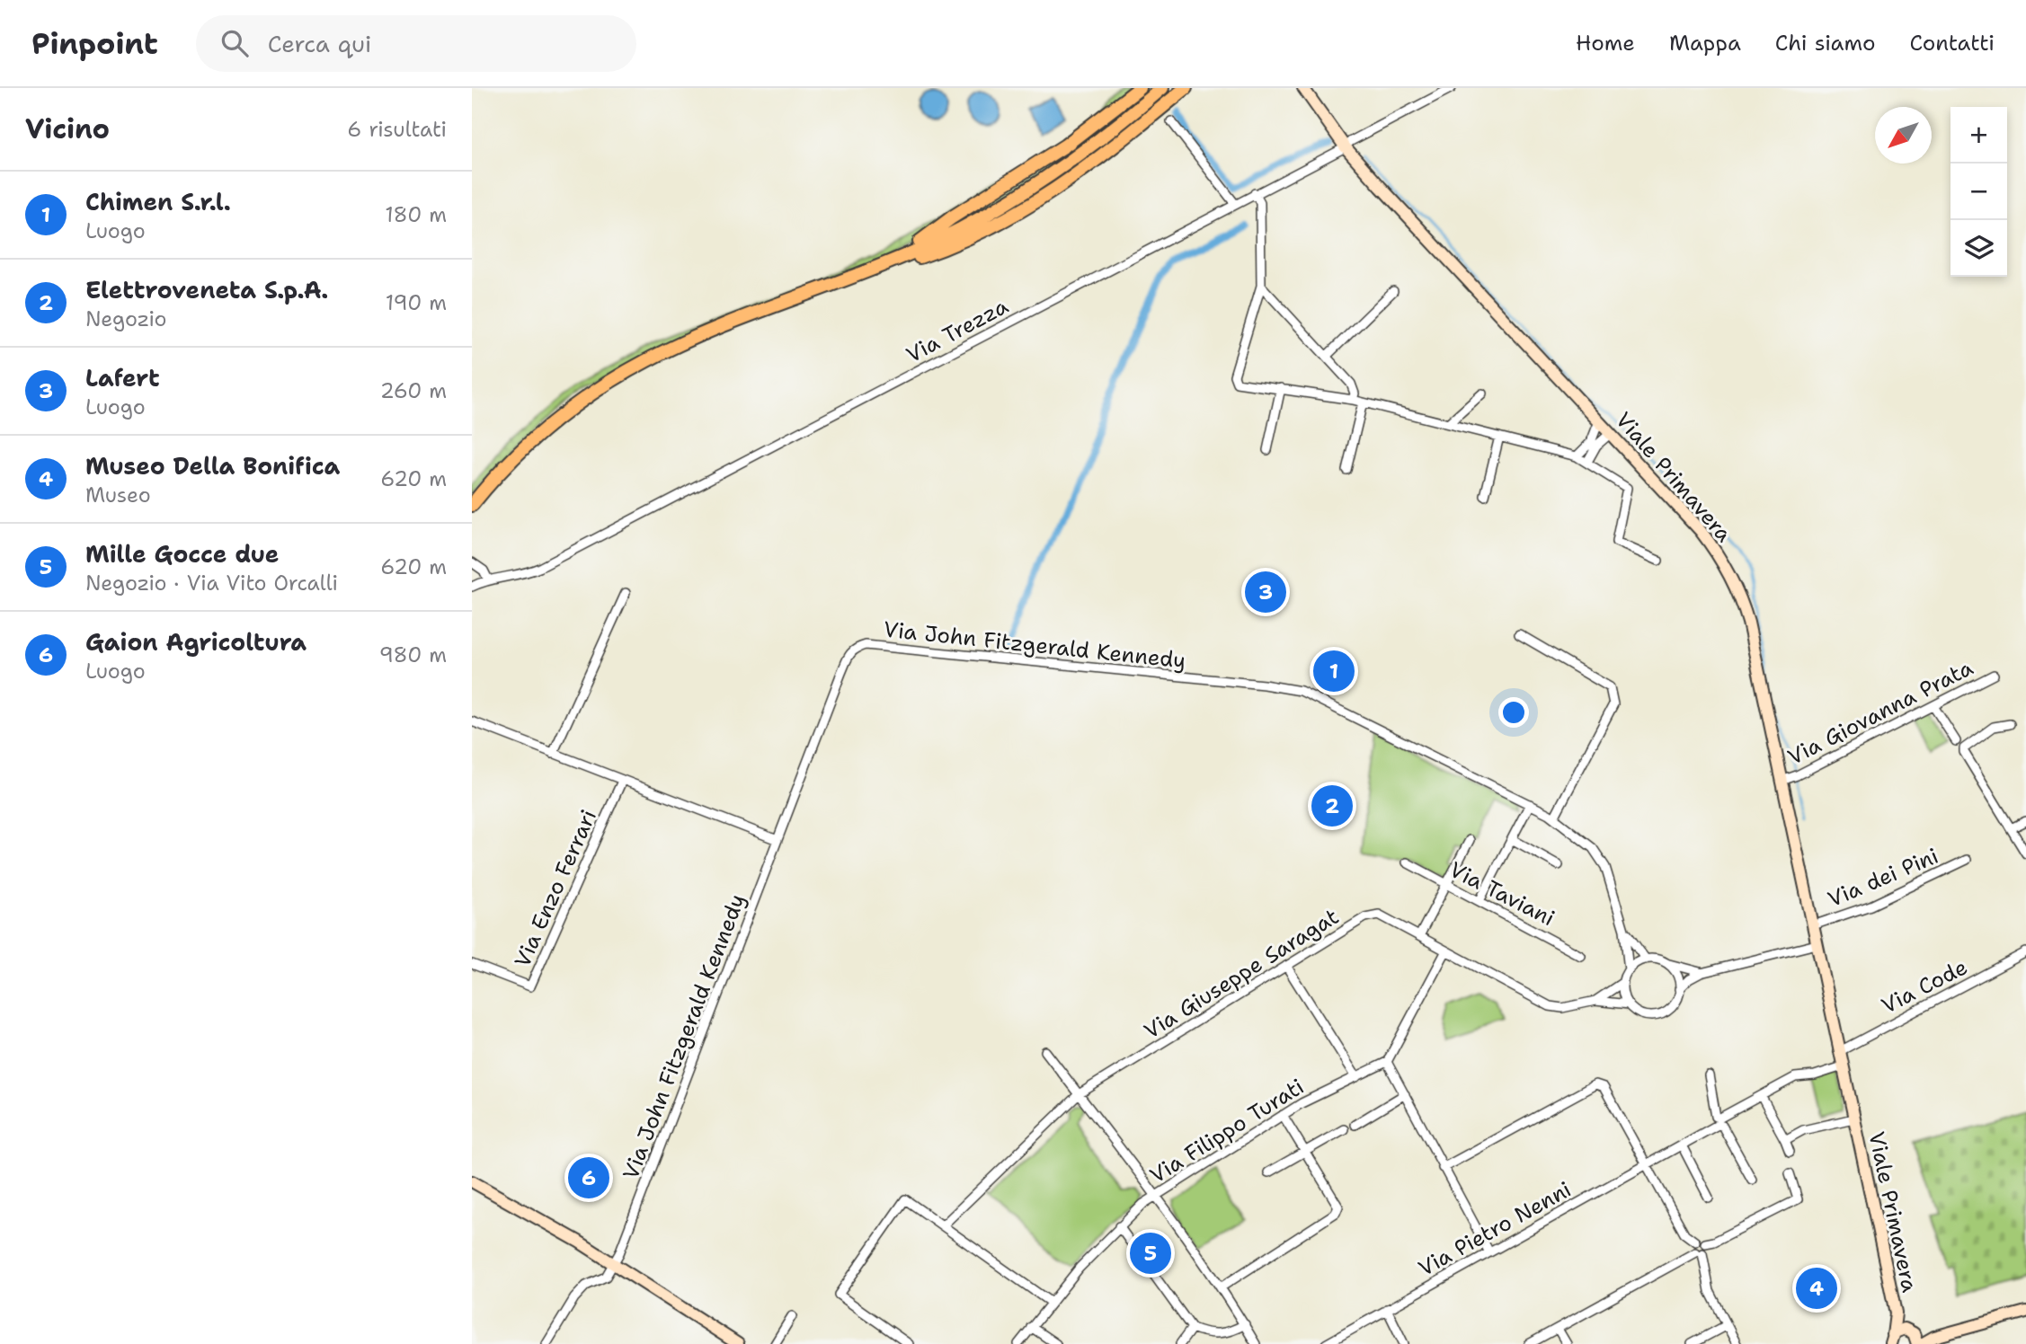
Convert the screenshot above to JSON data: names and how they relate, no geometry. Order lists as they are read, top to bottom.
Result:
{
  "streets": {
    "main road": ["Viale Primavera"],
    "street": [
      "Via Trezza",
      "Via John Fitzgerald Kennedy",
      "Via Giovanna Prata",
      "Via dei Pini",
      "Via Enzo Ferrari",
      "Via Taviani",
      "Via Giuseppe Saragat",
      "Via Code",
      "Via Filippo Turati",
      "Via Pietro Nenni"
    ]
  },
  "crossings": [
    ["Via Trezza", "Viale Primavera"],
    ["Viale Primavera", "Via Giovanna Prata"],
    ["Viale Primavera", "Via dei Pini"],
    ["Viale Primavera", "Via Code"],
    ["Via John Fitzgerald Kennedy", "Via Giuseppe Saragat"]
  ],
  "north": "bottom left",
  "page": {
    "header": "Pinpoint",
    "search": "Cerca qui",
    "nav": [
      "Home",
      "Mappa",
      "Chi siamo",
      "Contatti"
    ],
    "heading": ["Vicino", "6 risultati"],
    "map_buttons": ["+", "−"],
    "list": [
      {
        "mark": "1",
        "name": "Chimen S.r.l.",
        "note": "Luogo",
        "value": "180 m"
      },
      {
        "mark": "2",
        "name": "Elettroveneta S.p.A.",
        "note": "Negozio",
        "value": "190 m"
      },
      {
        "mark": "3",
        "name": "Lafert",
        "note": "Luogo",
        "value": "260 m"
      },
      {
        "mark": "4",
        "name": "Museo Della Bonifica",
        "note": "Museo",
        "value": "620 m"
      },
      {
        "mark": "5",
        "name": "Mille Gocce due",
        "note": "Negozio · Via Vito Orcalli",
        "value": "620 m"
      },
      {
        "mark": "6",
        "name": "Gaion Agricoltura",
        "note": "Luogo",
        "value": "980 m"
      }
    ],
    "pins": [
      "3",
      "1",
      "2",
      "6",
      "5",
      "4"
    ]
  }
}
